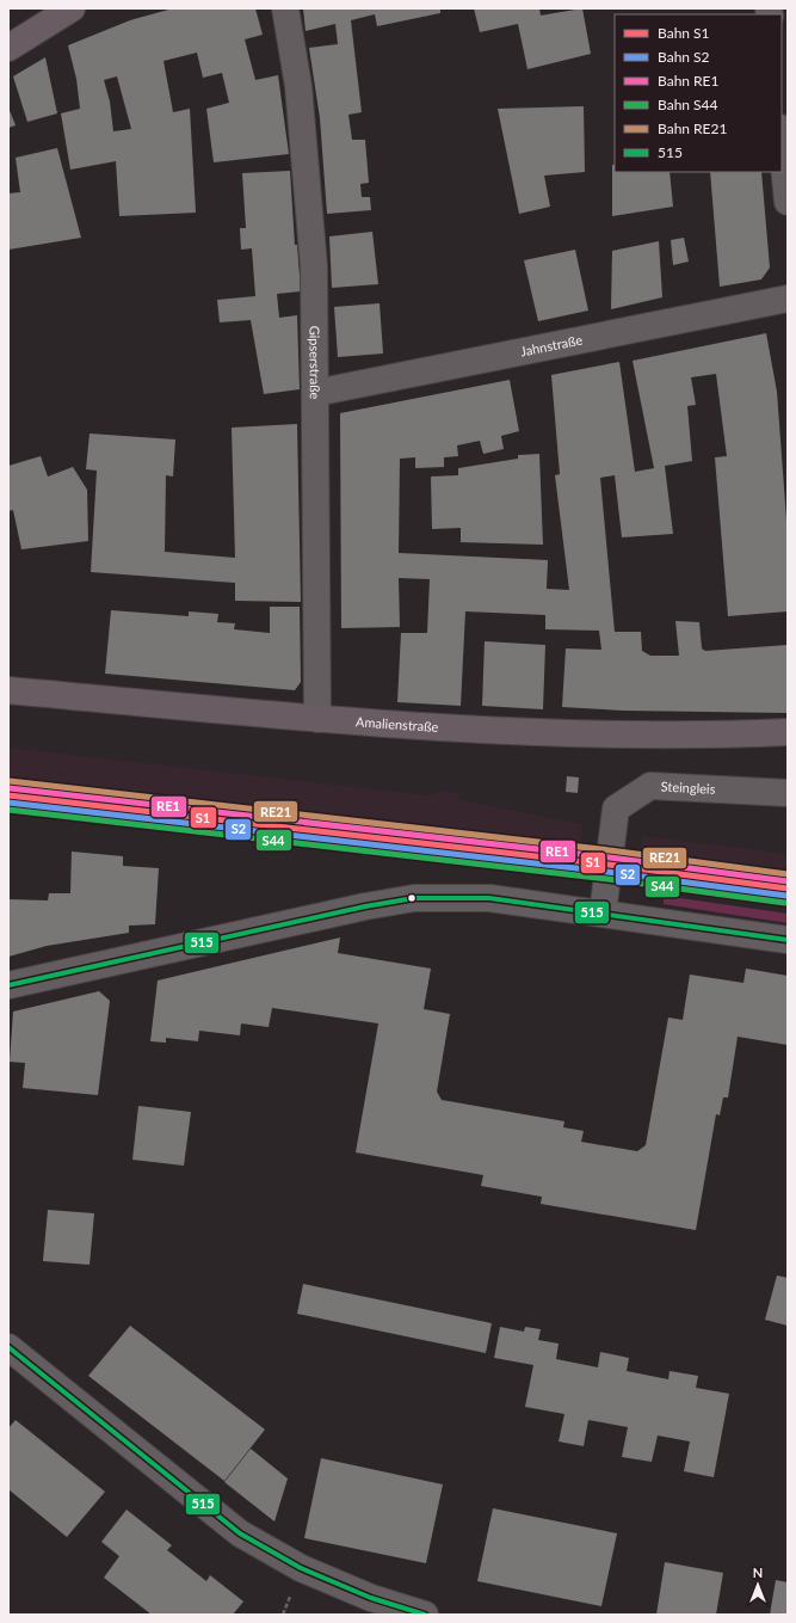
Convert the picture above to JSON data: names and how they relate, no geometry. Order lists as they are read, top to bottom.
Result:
{
  "streets": {
    "main road": ["Amalienstraße"],
    "street": ["Jahnstraße", "Gipserstraße", "Steingleis"]
  },
  "crossings": [
    ["Jahnstraße", "Gipserstraße"],
    ["Gipserstraße", "Amalienstraße"]
  ],
  "lines": [
    "rail line RE21",
    "rail line RE1",
    "rail line S1",
    "rail line S2",
    "rail line S44",
    "transit line 515"
  ],
  "legend": [
    "Bahn S1",
    "Bahn S2",
    "Bahn RE1",
    "Bahn S44",
    "Bahn RE21",
    "515"
  ],
  "north": "top"
}
